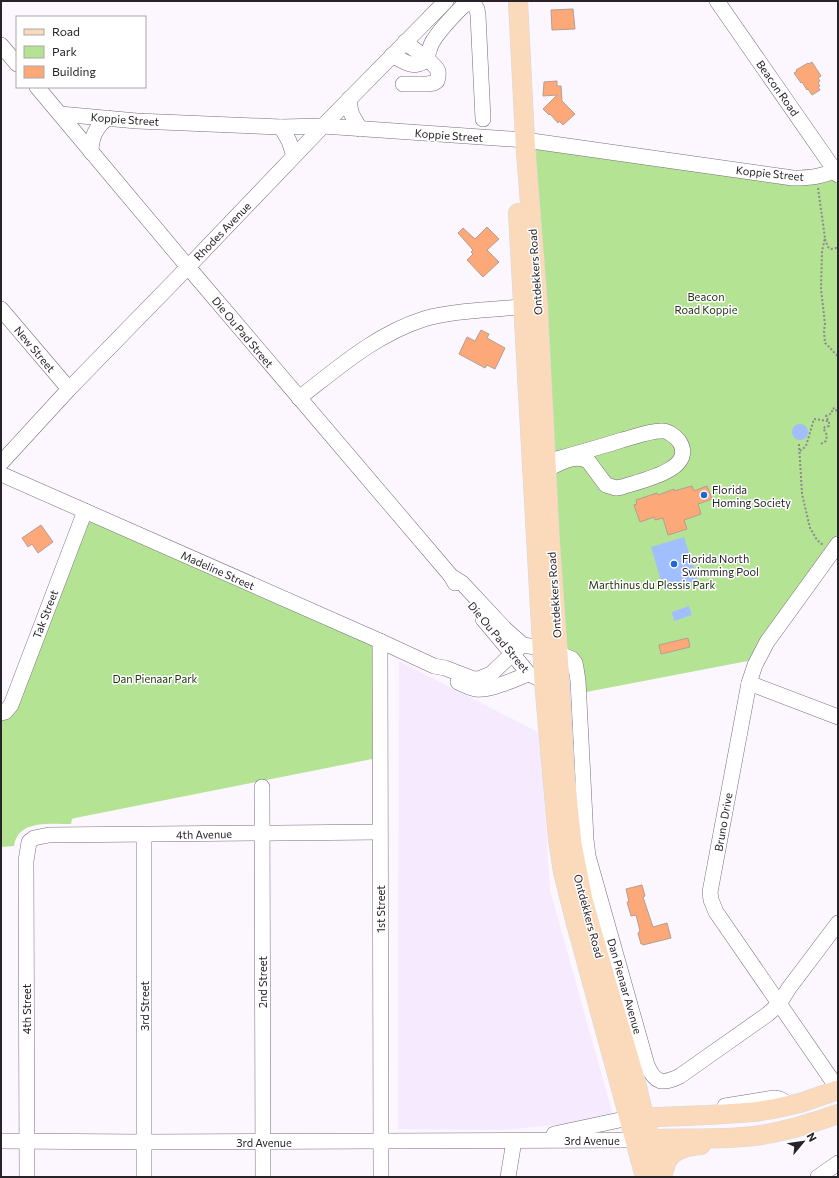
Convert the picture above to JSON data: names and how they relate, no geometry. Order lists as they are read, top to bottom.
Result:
{
  "streets": {
    "main road": ["Ontdekkers Road"],
    "street": [
      "Beacon Road",
      "Koppie Street",
      "Rhodes Avenue",
      "Die Ou Pad Street",
      "New Street",
      "Madeline Street",
      "Tak Street",
      "Bruno Drive",
      "4th Avenue",
      "1st Street",
      "2nd Street",
      "Dan Pienaar Avenue",
      "3rd Street",
      "4th Street",
      "3rd Avenue"
    ]
  },
  "crossings": [
    ["Beacon Road", "Koppie Street"],
    ["Koppie Street", "Rhodes Avenue"],
    ["Koppie Street", "Ontdekkers Road"],
    ["Koppie Street", "Die Ou Pad Street"],
    ["Rhodes Avenue", "Die Ou Pad Street"],
    ["Rhodes Avenue", "New Street"],
    ["Ontdekkers Road", "Die Ou Pad Street"],
    ["Ontdekkers Road", "Madeline Street"],
    ["Ontdekkers Road", "Dan Pienaar Avenue"],
    ["Ontdekkers Road", "3rd Avenue"],
    ["Die Ou Pad Street", "Madeline Street"],
    ["Die Ou Pad Street", "Dan Pienaar Avenue"],
    ["Madeline Street", "Tak Street"],
    ["Madeline Street", "1st Street"],
    ["Bruno Drive", "Dan Pienaar Avenue"],
    ["4th Avenue", "1st Street"],
    ["4th Avenue", "2nd Street"],
    ["4th Avenue", "3rd Street"],
    ["4th Avenue", "4th Street"],
    ["1st Street", "3rd Avenue"],
    ["2nd Street", "3rd Avenue"],
    ["3rd Street", "3rd Avenue"],
    ["4th Street", "3rd Avenue"]
  ],
  "parks": ["Beacon Road Koppie", "Marthinus du Plessis Park", "Dan Pienaar Park"],
  "places": ["Florida Homing Society", "Florida North Swimming Pool"],
  "legend": ["Road", "Park", "Building"],
  "north": "top right"
}
